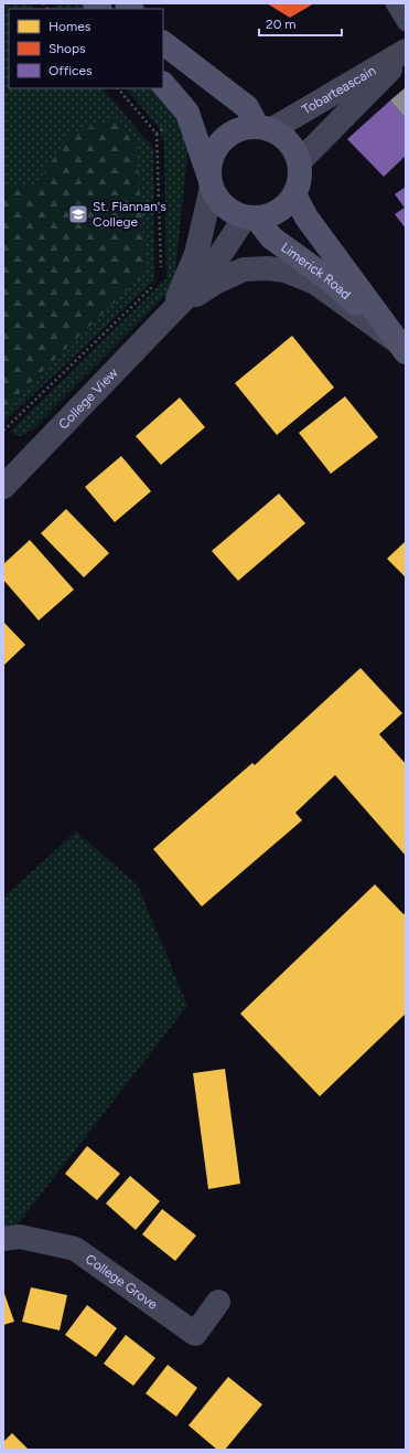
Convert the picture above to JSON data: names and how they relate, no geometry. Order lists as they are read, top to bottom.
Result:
{
  "streets": {
    "main road": ["Limerick Road"],
    "street": ["Tobarteascain", "College View", "College Grove"]
  },
  "crossings": [
    ["Tobarteascain", "Limerick Road"],
    ["Tobarteascain", "College View"],
    ["Limerick Road", "College View"]
  ],
  "places": {
    "school or university": ["St. Flannan's College"]
  },
  "legend": ["Homes", "Shops", "Offices"],
  "scale_bar": "20 m"
}
